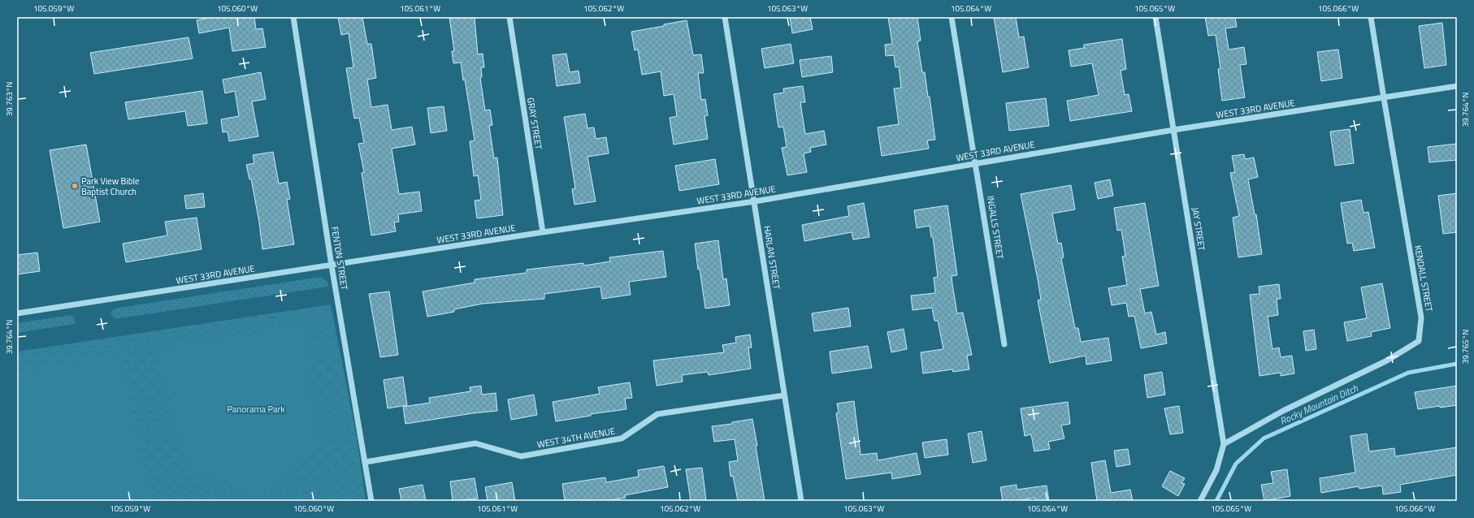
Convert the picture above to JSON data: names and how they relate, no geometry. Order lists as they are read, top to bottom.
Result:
{
  "streets": {
    "street": [
      "WEST 33RD AVENUE",
      "GRAY STREET",
      "INGALLS STREET",
      "JAY STREET",
      "HARLAN STREET",
      "FENTON STREET",
      "KENDALL STREET",
      "WEST 34TH AVENUE"
    ]
  },
  "crossings": [
    ["WEST 33RD AVENUE", "GRAY STREET"],
    ["WEST 33RD AVENUE", "INGALLS STREET"],
    ["WEST 33RD AVENUE", "JAY STREET"],
    ["WEST 33RD AVENUE", "HARLAN STREET"],
    ["WEST 33RD AVENUE", "FENTON STREET"],
    ["WEST 33RD AVENUE", "KENDALL STREET"],
    ["JAY STREET", "KENDALL STREET"],
    ["HARLAN STREET", "WEST 34TH AVENUE"],
    ["FENTON STREET", "WEST 34TH AVENUE"]
  ],
  "water": ["Rocky Mountain Ditch"],
  "parks": ["Panorama Park"],
  "places": ["Park View Bible Baptist Church"],
  "coordinates": [
    "105.059°W",
    "105.060°W",
    "105.061°W",
    "105.062°W",
    "105.063°W",
    "105.064°W",
    "105.065°W",
    "105.066°W",
    "39.763°N",
    "39.764°N",
    "39.765°N"
  ]
}
